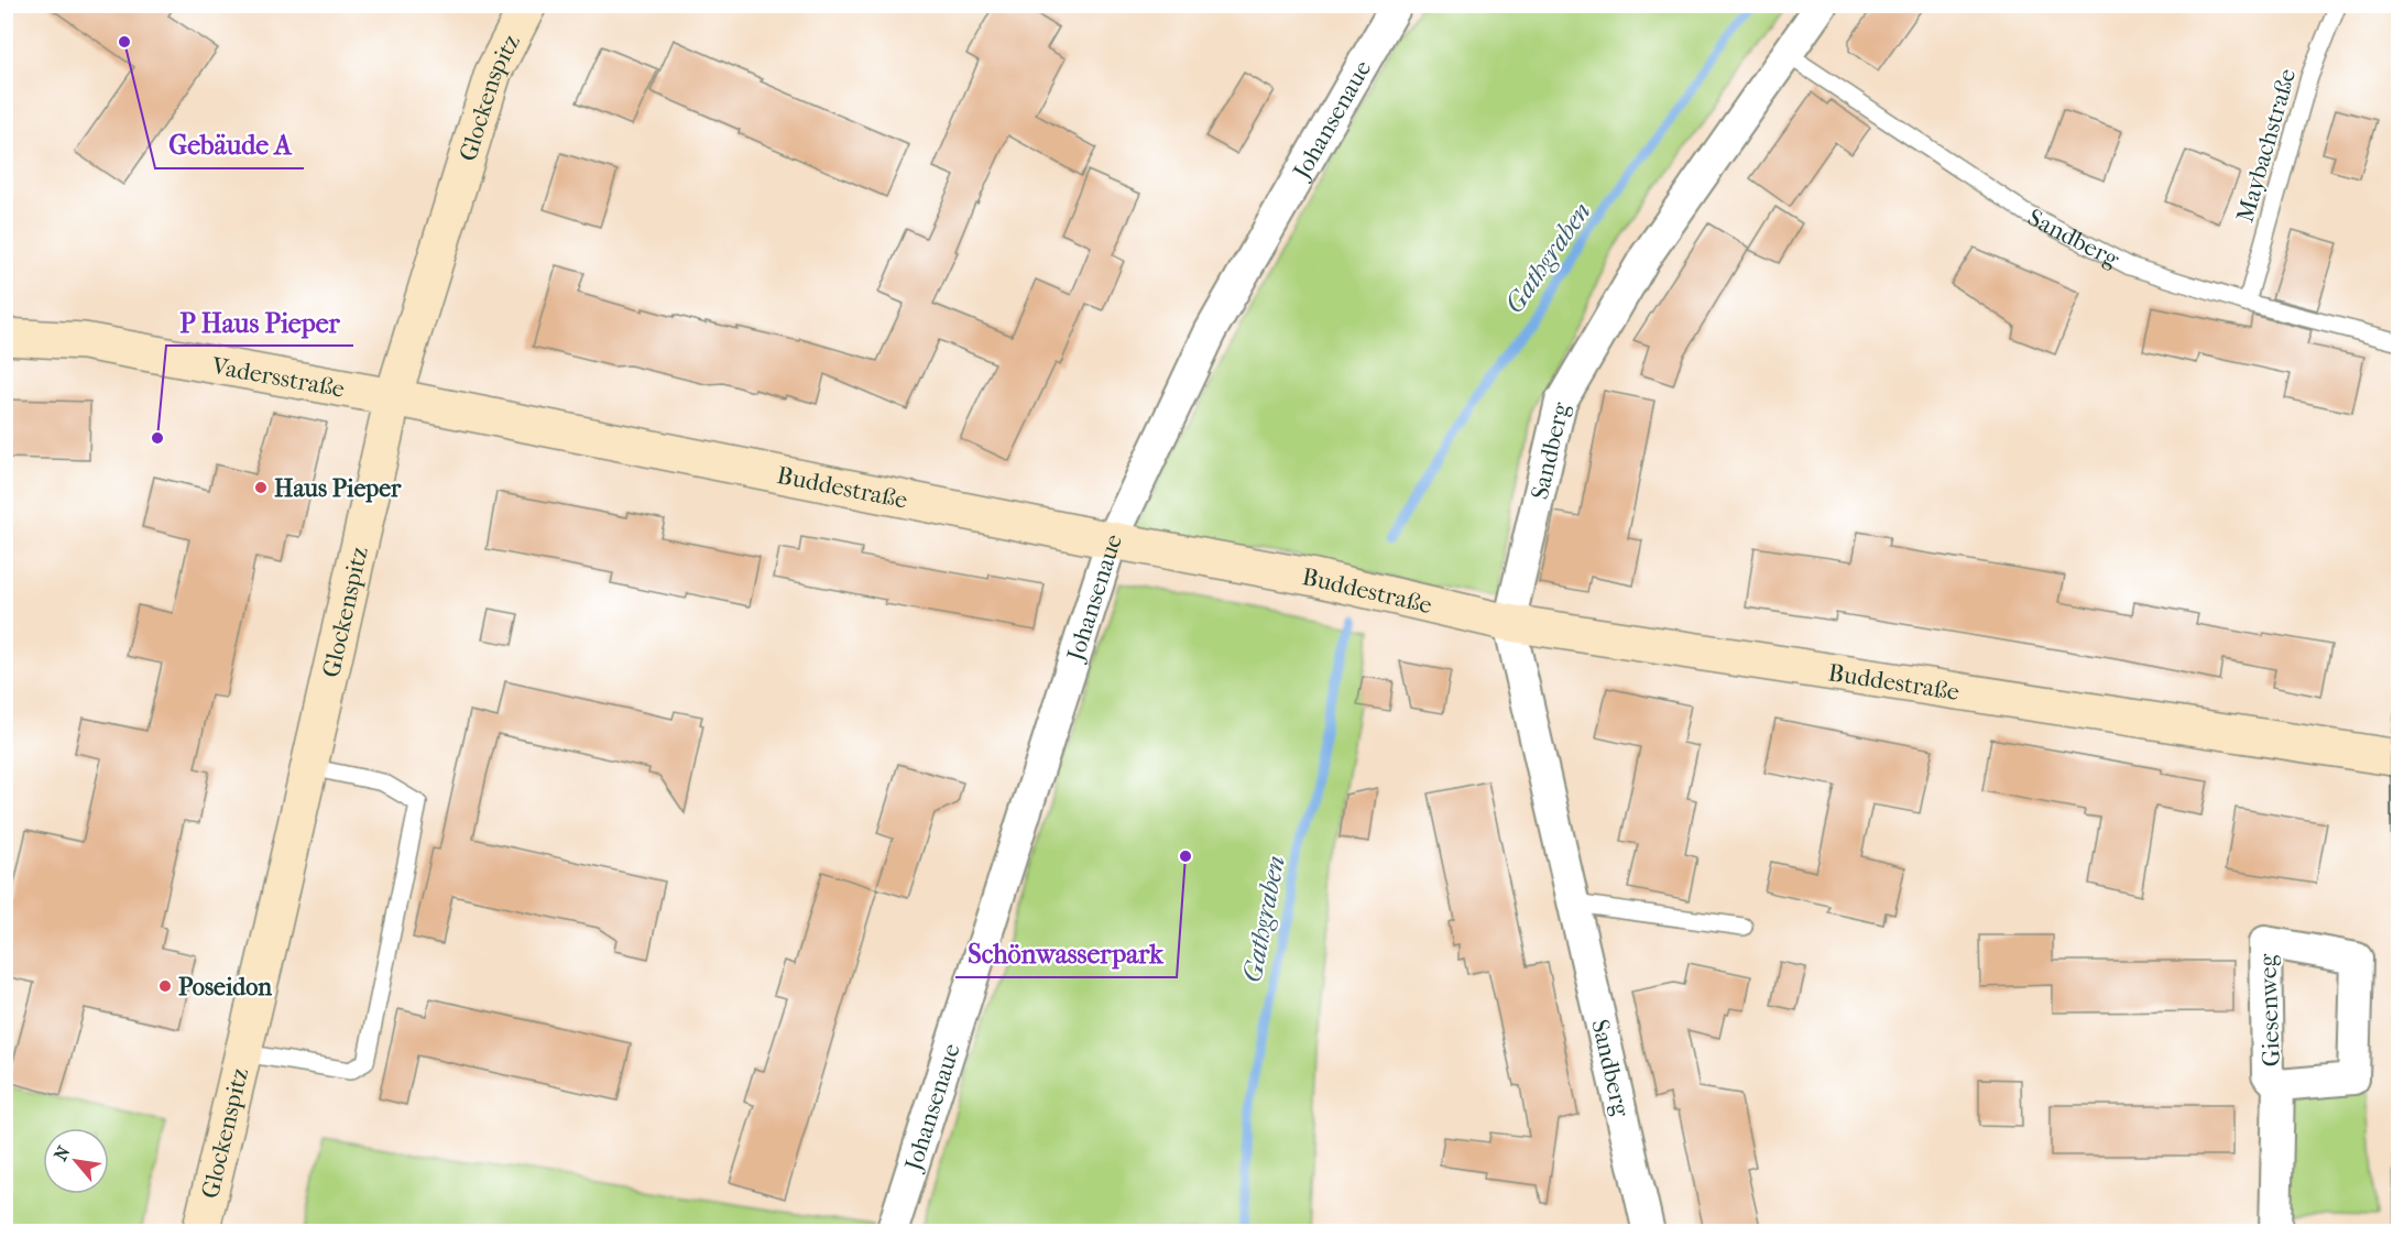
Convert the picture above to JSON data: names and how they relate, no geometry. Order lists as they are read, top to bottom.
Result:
{
  "streets": {
    "main road": ["Glockenspitz", "Vadersstraße", "Buddestraße"],
    "street": ["Johansenaue", "Sandberg", "Giesenweg"],
    "lane": ["Maybachstraße"]
  },
  "crossings": [
    ["Glockenspitz", "Vadersstraße"],
    ["Glockenspitz", "Buddestraße"],
    ["Johansenaue", "Buddestraße"],
    ["Maybachstraße", "Sandberg"],
    ["Sandberg", "Buddestraße"],
    ["Vadersstraße", "Buddestraße"]
  ],
  "water": ["Gathgraben"],
  "places": [
    "Gebäude A",
    "P Haus Pieper",
    "Haus Pieper",
    "Schönwasserpark",
    "Poseidon"
  ],
  "north": "top left"
}
